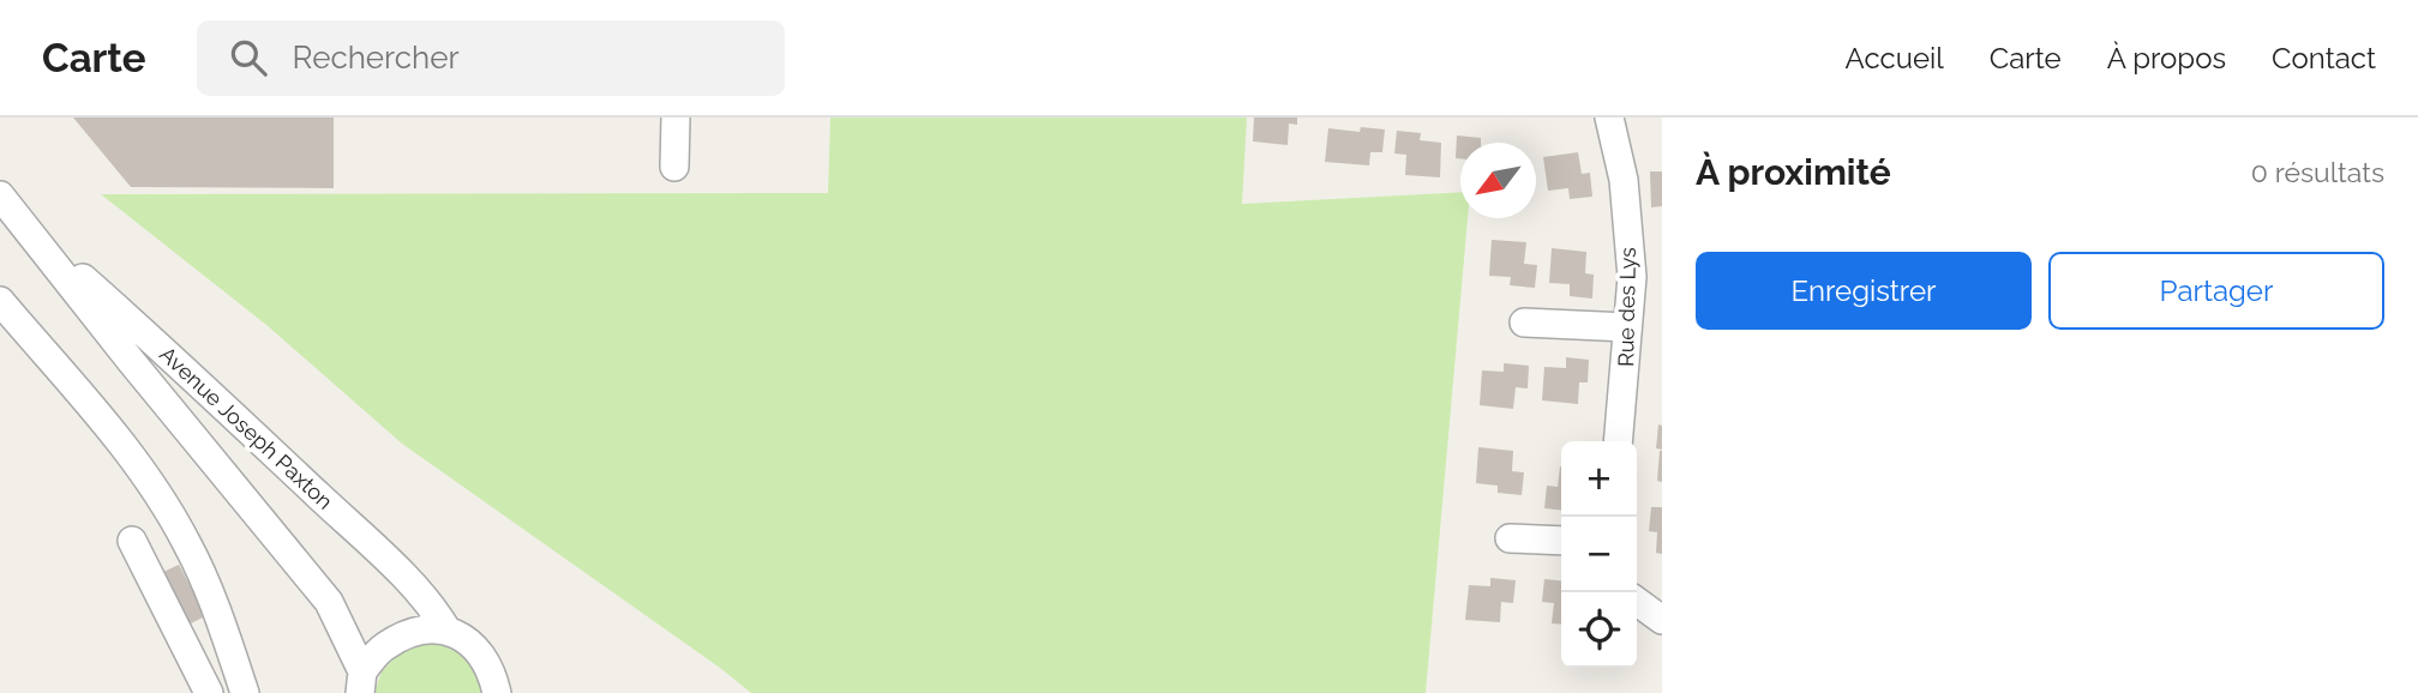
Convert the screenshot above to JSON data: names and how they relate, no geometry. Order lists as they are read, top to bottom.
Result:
{
  "streets": {
    "street": ["Rue des Lys", "Avenue Joseph Paxton"]
  },
  "north": "bottom left",
  "page": {
    "header": "Carte",
    "search": "Rechercher",
    "nav": [
      "Accueil",
      "Carte",
      "À propos",
      "Contact"
    ],
    "heading": ["À proximité", "0 résultats"],
    "buttons": ["Enregistrer", "Partager"],
    "map_buttons": ["+", "−"]
  }
}
